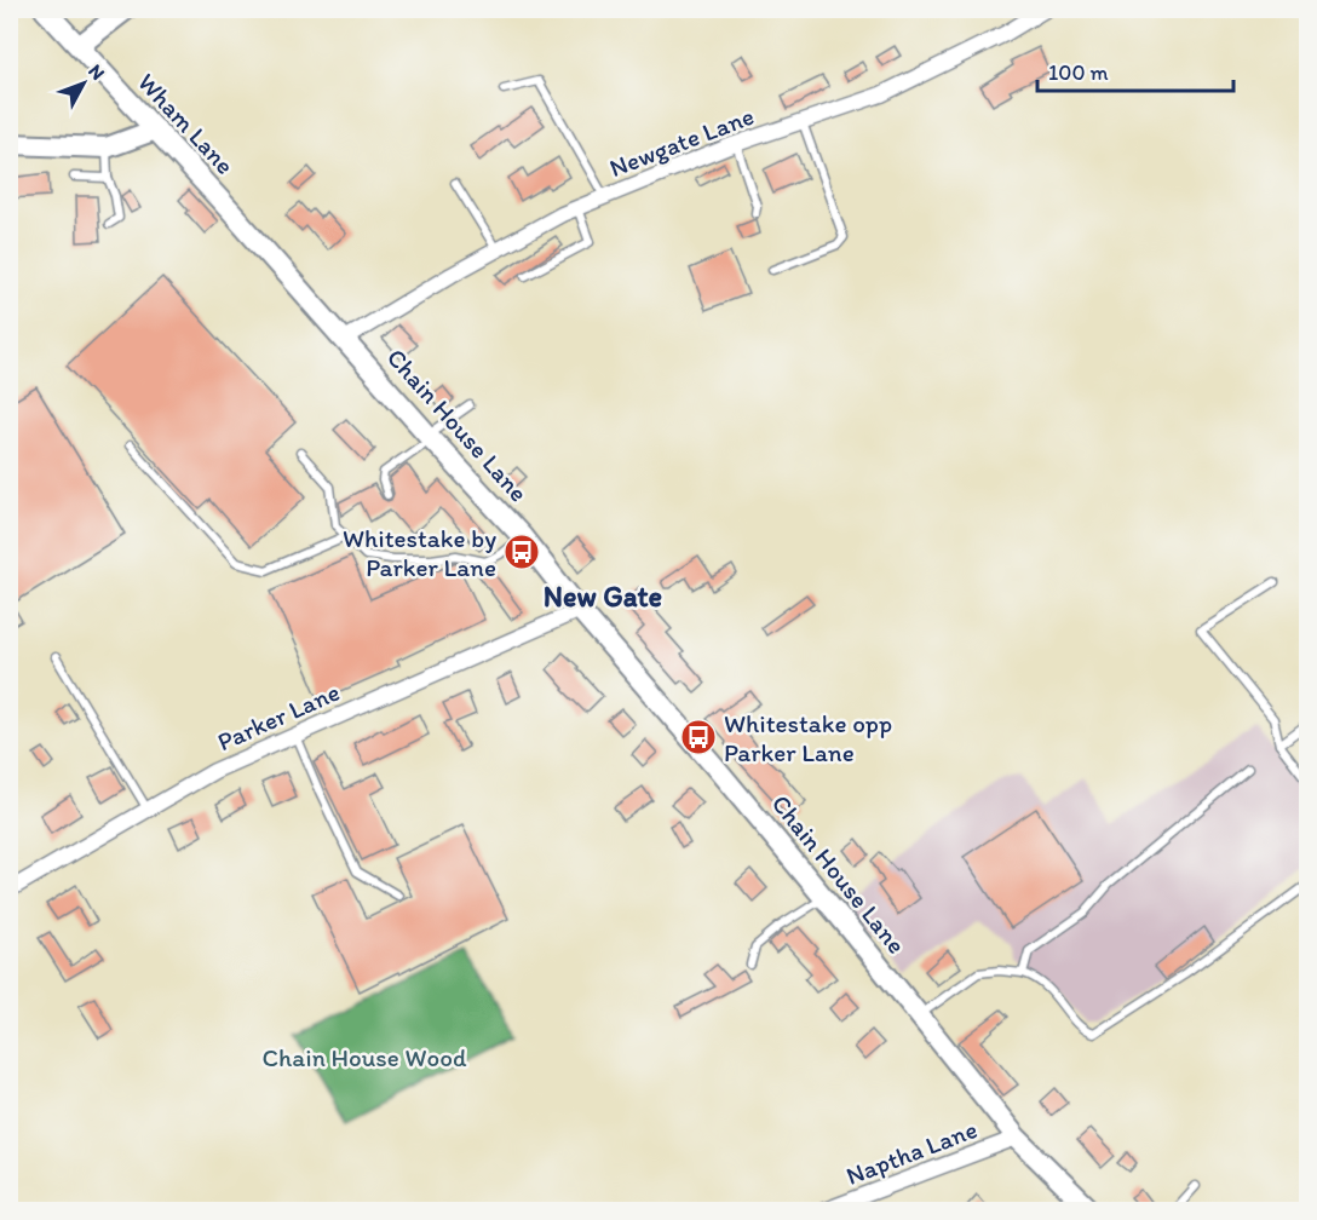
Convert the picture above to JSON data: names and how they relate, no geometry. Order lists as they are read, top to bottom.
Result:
{
  "streets": {
    "street": [
      "Wham Lane",
      "Newgate Lane",
      "Chain House Lane",
      "Parker Lane",
      "Naptha Lane"
    ]
  },
  "crossings": [
    ["Wham Lane", "Chain House Lane"],
    ["Newgate Lane", "Chain House Lane"],
    ["Chain House Lane", "Parker Lane"],
    ["Chain House Lane", "Naptha Lane"]
  ],
  "districts": ["New Gate"],
  "parks": ["Chain House Wood"],
  "places": {
    "bus stop": ["Whitestake by Parker Lane", "Whitestake opp Parker Lane"]
  },
  "scale_bar": "100 m",
  "north": "top right"
}
